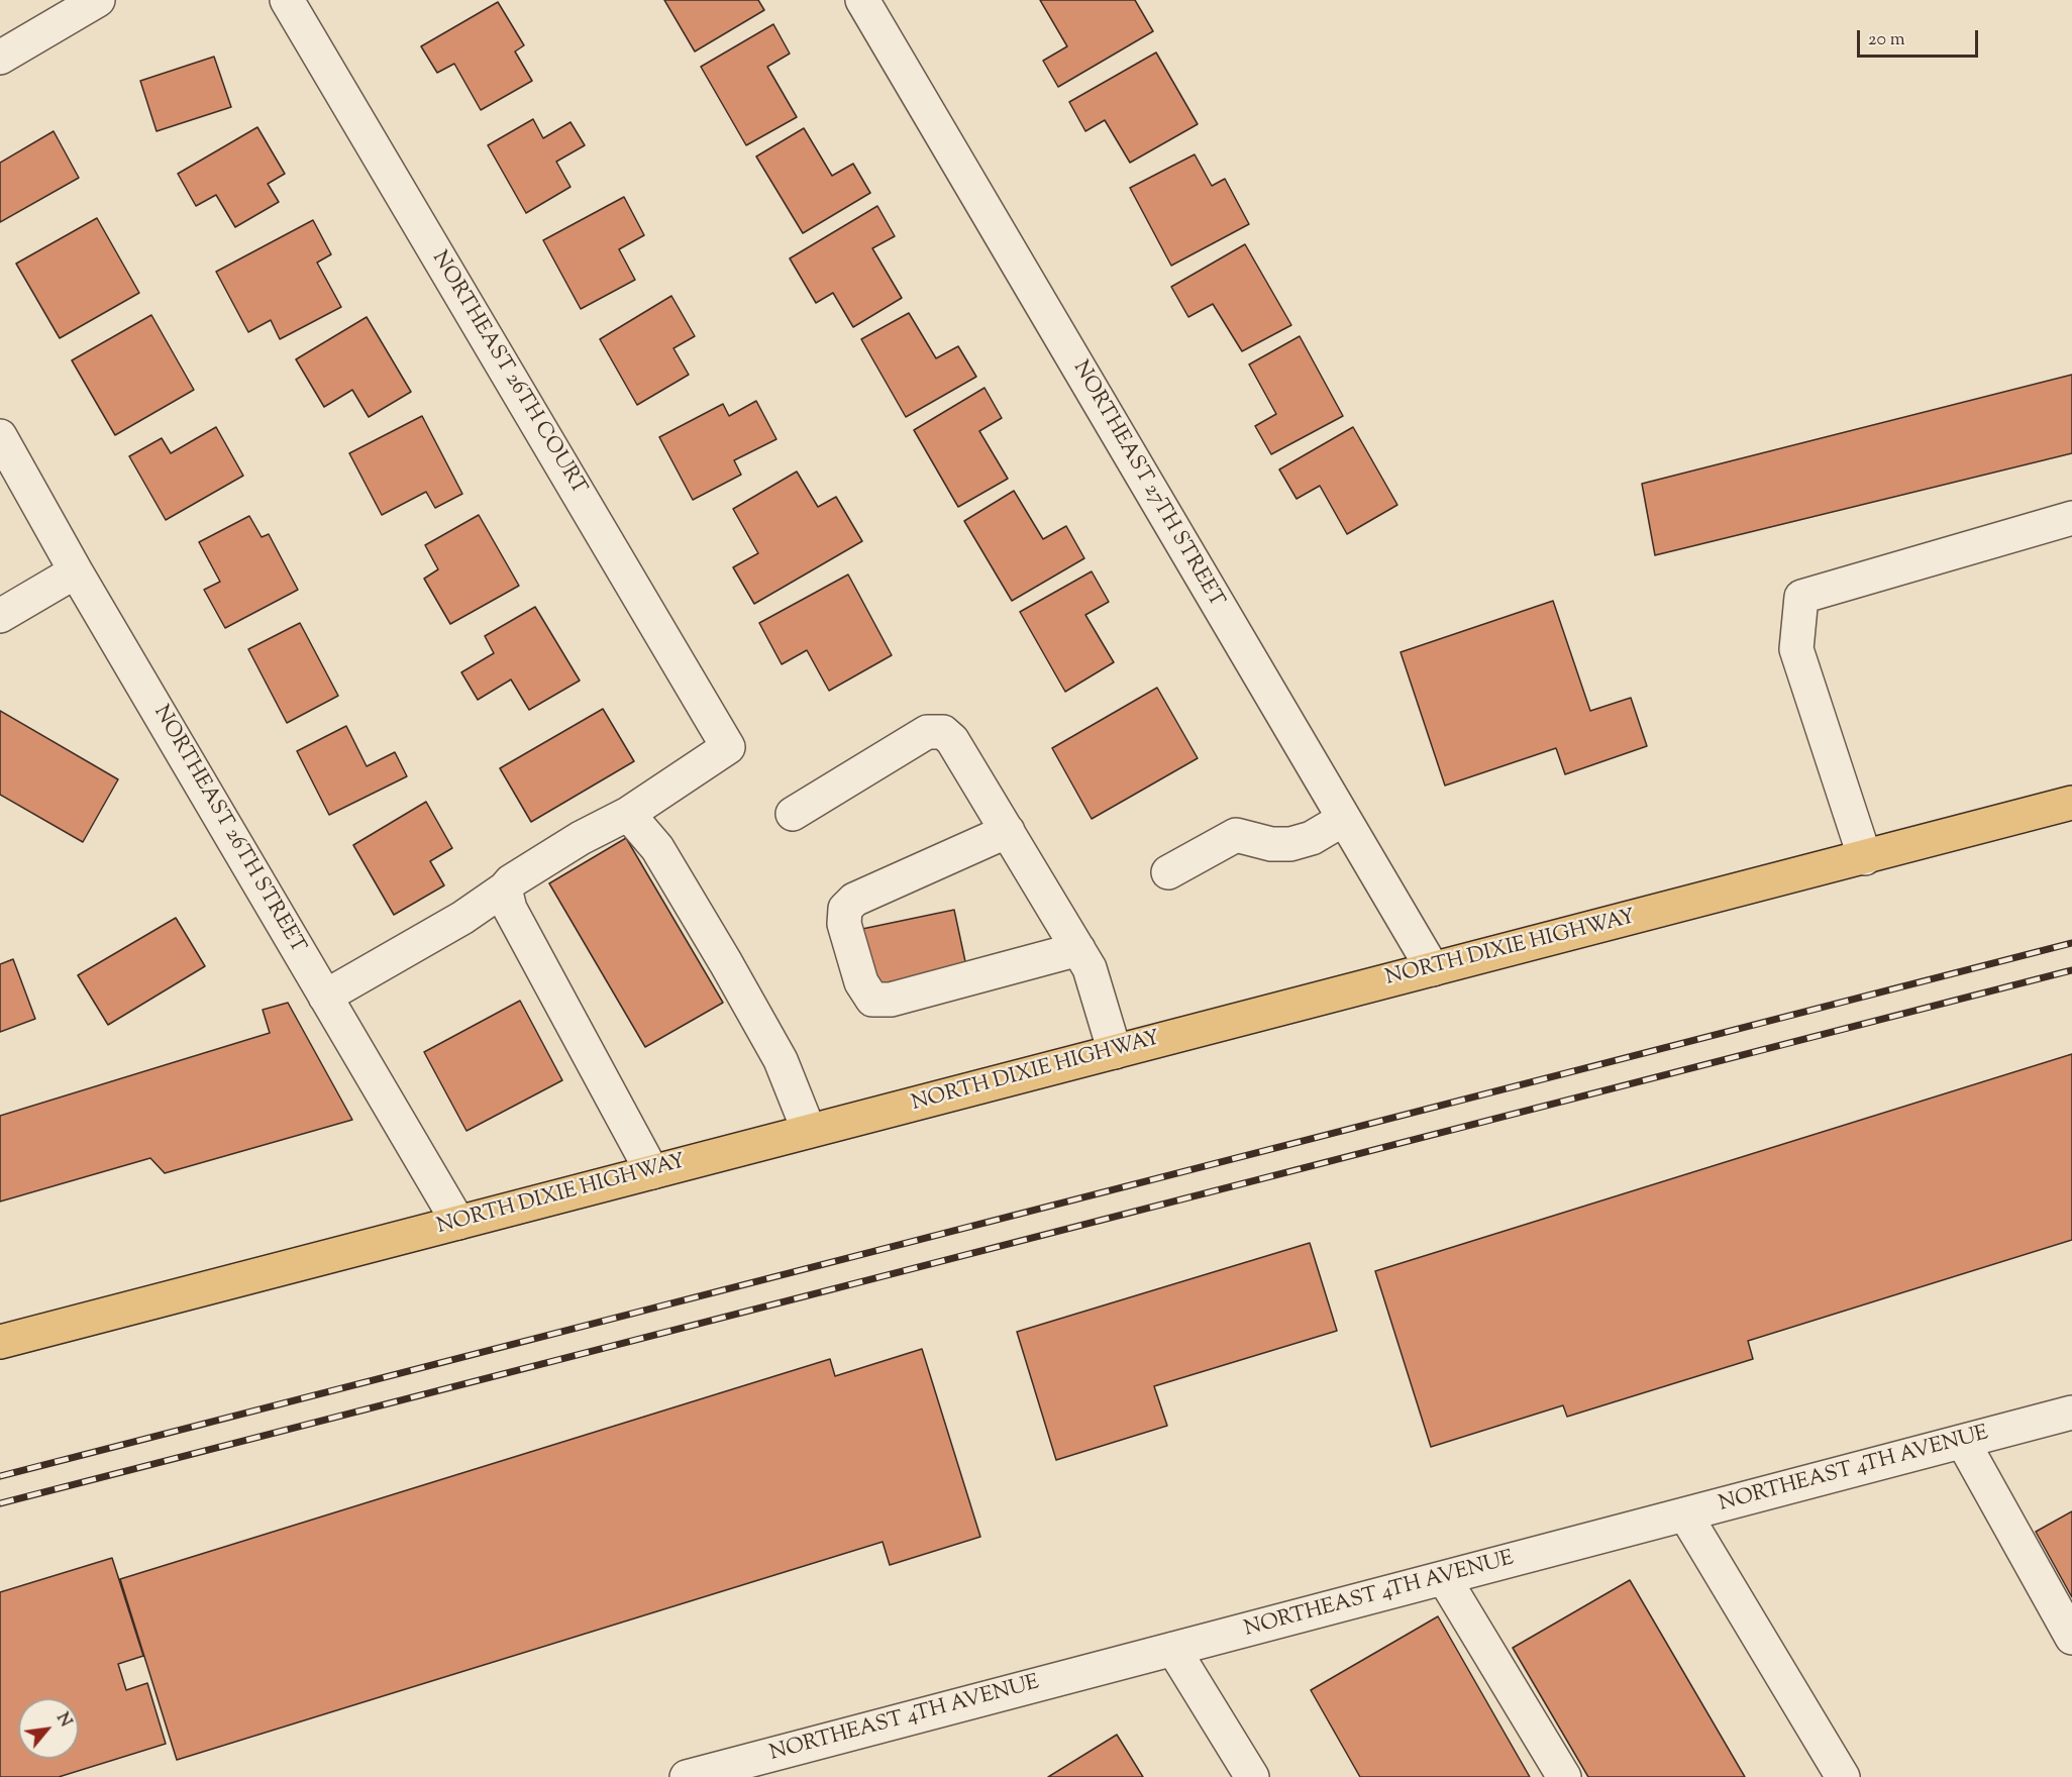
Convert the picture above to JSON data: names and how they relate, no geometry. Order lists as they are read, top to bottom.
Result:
{
  "streets": {
    "main road": ["NORTH DIXIE HIGHWAY"],
    "street": [
      "NORTHEAST 26TH COURT",
      "NORTHEAST 27TH STREET",
      "NORTHEAST 26TH STREET",
      "NORTHEAST 4TH AVENUE"
    ]
  },
  "crossings": [
    ["NORTHEAST 27TH STREET", "NORTH DIXIE HIGHWAY"],
    ["NORTHEAST 26TH STREET", "NORTH DIXIE HIGHWAY"]
  ],
  "scale_bar": "20 m",
  "north": "top right"
}
